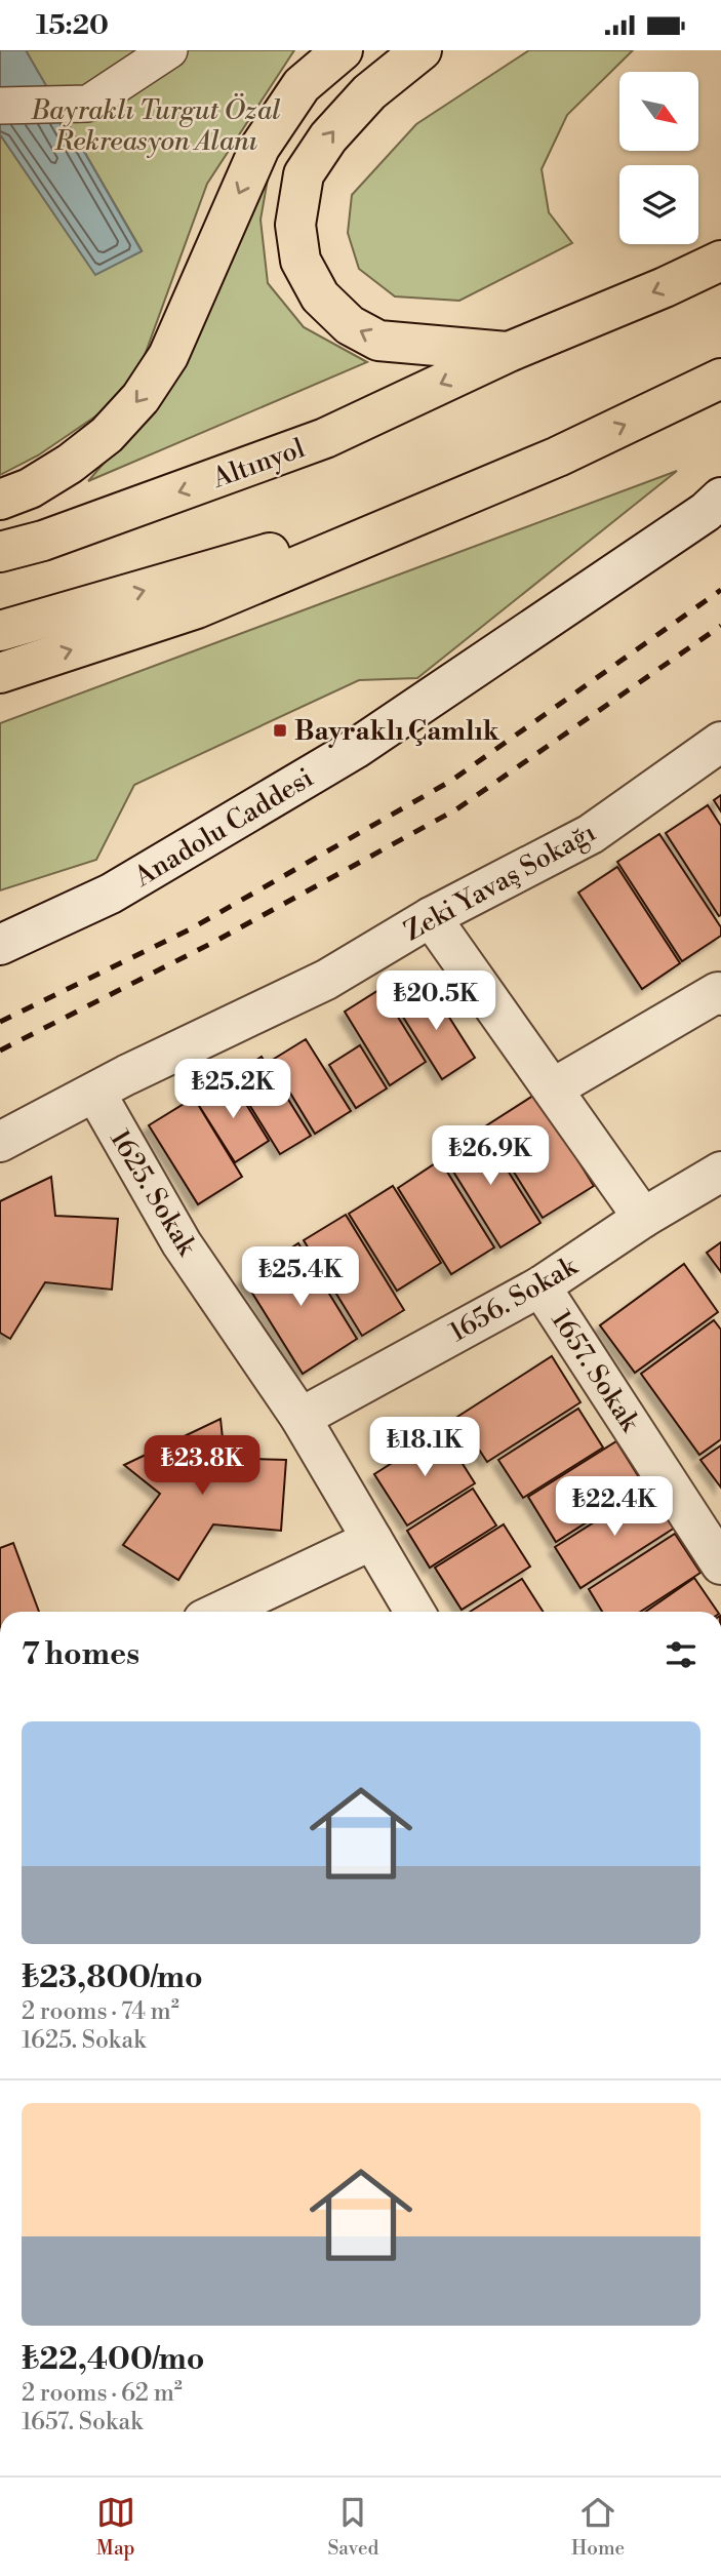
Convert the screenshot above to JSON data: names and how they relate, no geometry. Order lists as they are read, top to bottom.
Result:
{
  "streets": {
    "highway": ["Altınyol"],
    "street": [
      "Anadolu Caddesi",
      "Zeki Yavaş Sokağı",
      "1625. Sokak",
      "1656. Sokak",
      "1657. Sokak"
    ]
  },
  "crossings": [
    ["Zeki Yavaş Sokağı", "1625. Sokak"],
    ["1625. Sokak", "1656. Sokak"],
    ["1656. Sokak", "1657. Sokak"]
  ],
  "parks": ["Bayraklı Turgut Özal Rekreasyon Alanı"],
  "places": {
    "transit": ["Bayraklı Çamlık"]
  },
  "north": "bottom right",
  "page": {
    "status": "15:20",
    "price": [
      "₺20.5K",
      "₺25.2K",
      "₺26.9K",
      "₺25.4K",
      "₺18.1K",
      "₺23.8K",
      "₺22.4K"
    ],
    "heading": "7 homes",
    "list": [
      {
        "name": "₺23,800/mo",
        "note": "2 rooms · 74 m² · 1625. Sokak"
      },
      {
        "name": "₺22,400/mo",
        "note": "2 rooms · 62 m² · 1657. Sokak"
      }
    ],
    "tabs": ["Map", "Saved", "Home"]
  }
}
